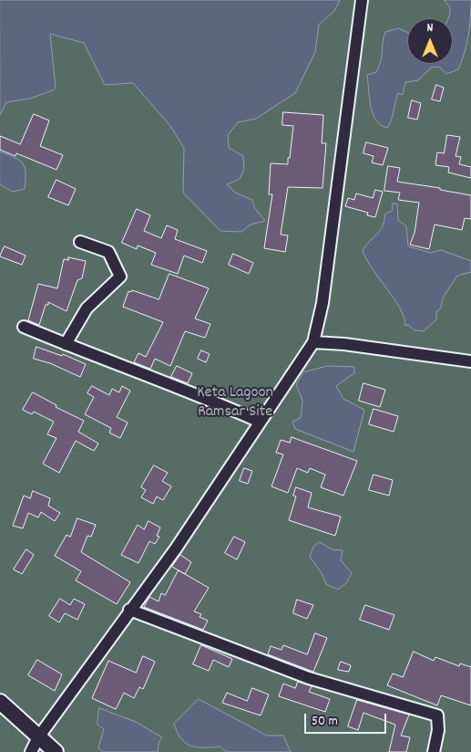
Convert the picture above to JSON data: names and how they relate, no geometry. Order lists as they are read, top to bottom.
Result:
{
  "parks": ["Keta Lagoon Ramsar Site"],
  "scale_bar": "50 m",
  "north": "top"
}
